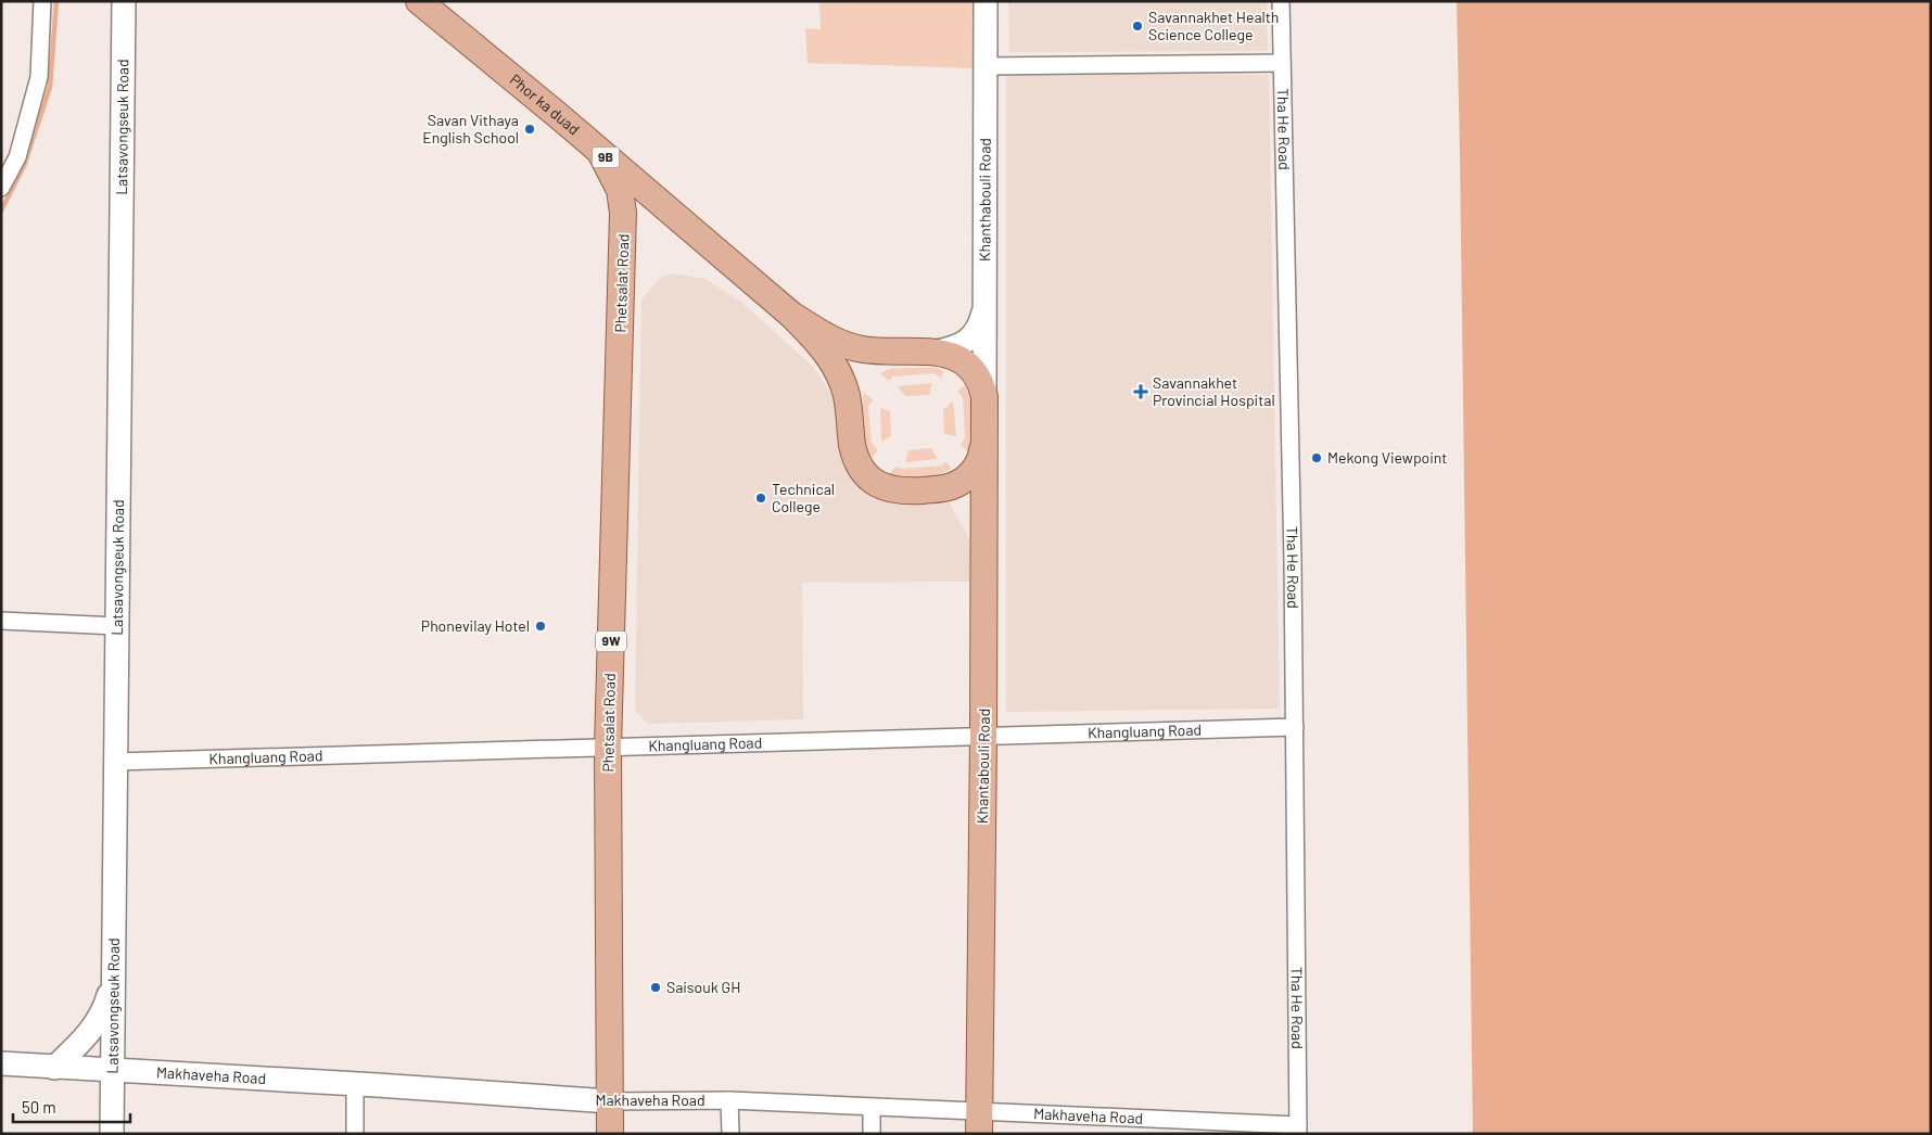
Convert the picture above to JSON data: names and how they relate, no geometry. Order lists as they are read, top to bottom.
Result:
{
  "streets": {
    "main road": [
      "Phor ka duad",
      "9B",
      "Phetsalat Road",
      "9W",
      "Khantabouli Road"
    ],
    "street": [
      "Latsavongseuk Road",
      "Tha He Road",
      "Khanthabouli Road",
      "Khangluang Road",
      "Makhaveha Road"
    ]
  },
  "crossings": [
    ["Phor ka duad", "9B"],
    ["Phor ka duad", "Phetsalat Road"],
    ["Latsavongseuk Road", "Khangluang Road"],
    ["Latsavongseuk Road", "Makhaveha Road"],
    ["Tha He Road", "Khangluang Road"],
    ["Tha He Road", "Makhaveha Road"],
    ["9B", "Khanthabouli Road"],
    ["9B", "Khantabouli Road"],
    ["Khanthabouli Road", "Khantabouli Road"],
    ["Phetsalat Road", "Khangluang Road"],
    ["Phetsalat Road", "Makhaveha Road"],
    ["Khangluang Road", "Khantabouli Road"],
    ["Khantabouli Road", "Makhaveha Road"]
  ],
  "places": {
    "other": [
      "Savannakhet Health Science College",
      "Savan Vithaya English School",
      "Mekong Viewpoint",
      "Technical College",
      "Phonevilay Hotel",
      "Saisouk GH"
    ],
    "health": ["Savannakhet Provincial Hospital"]
  },
  "scale_bar": "50 m"
}
